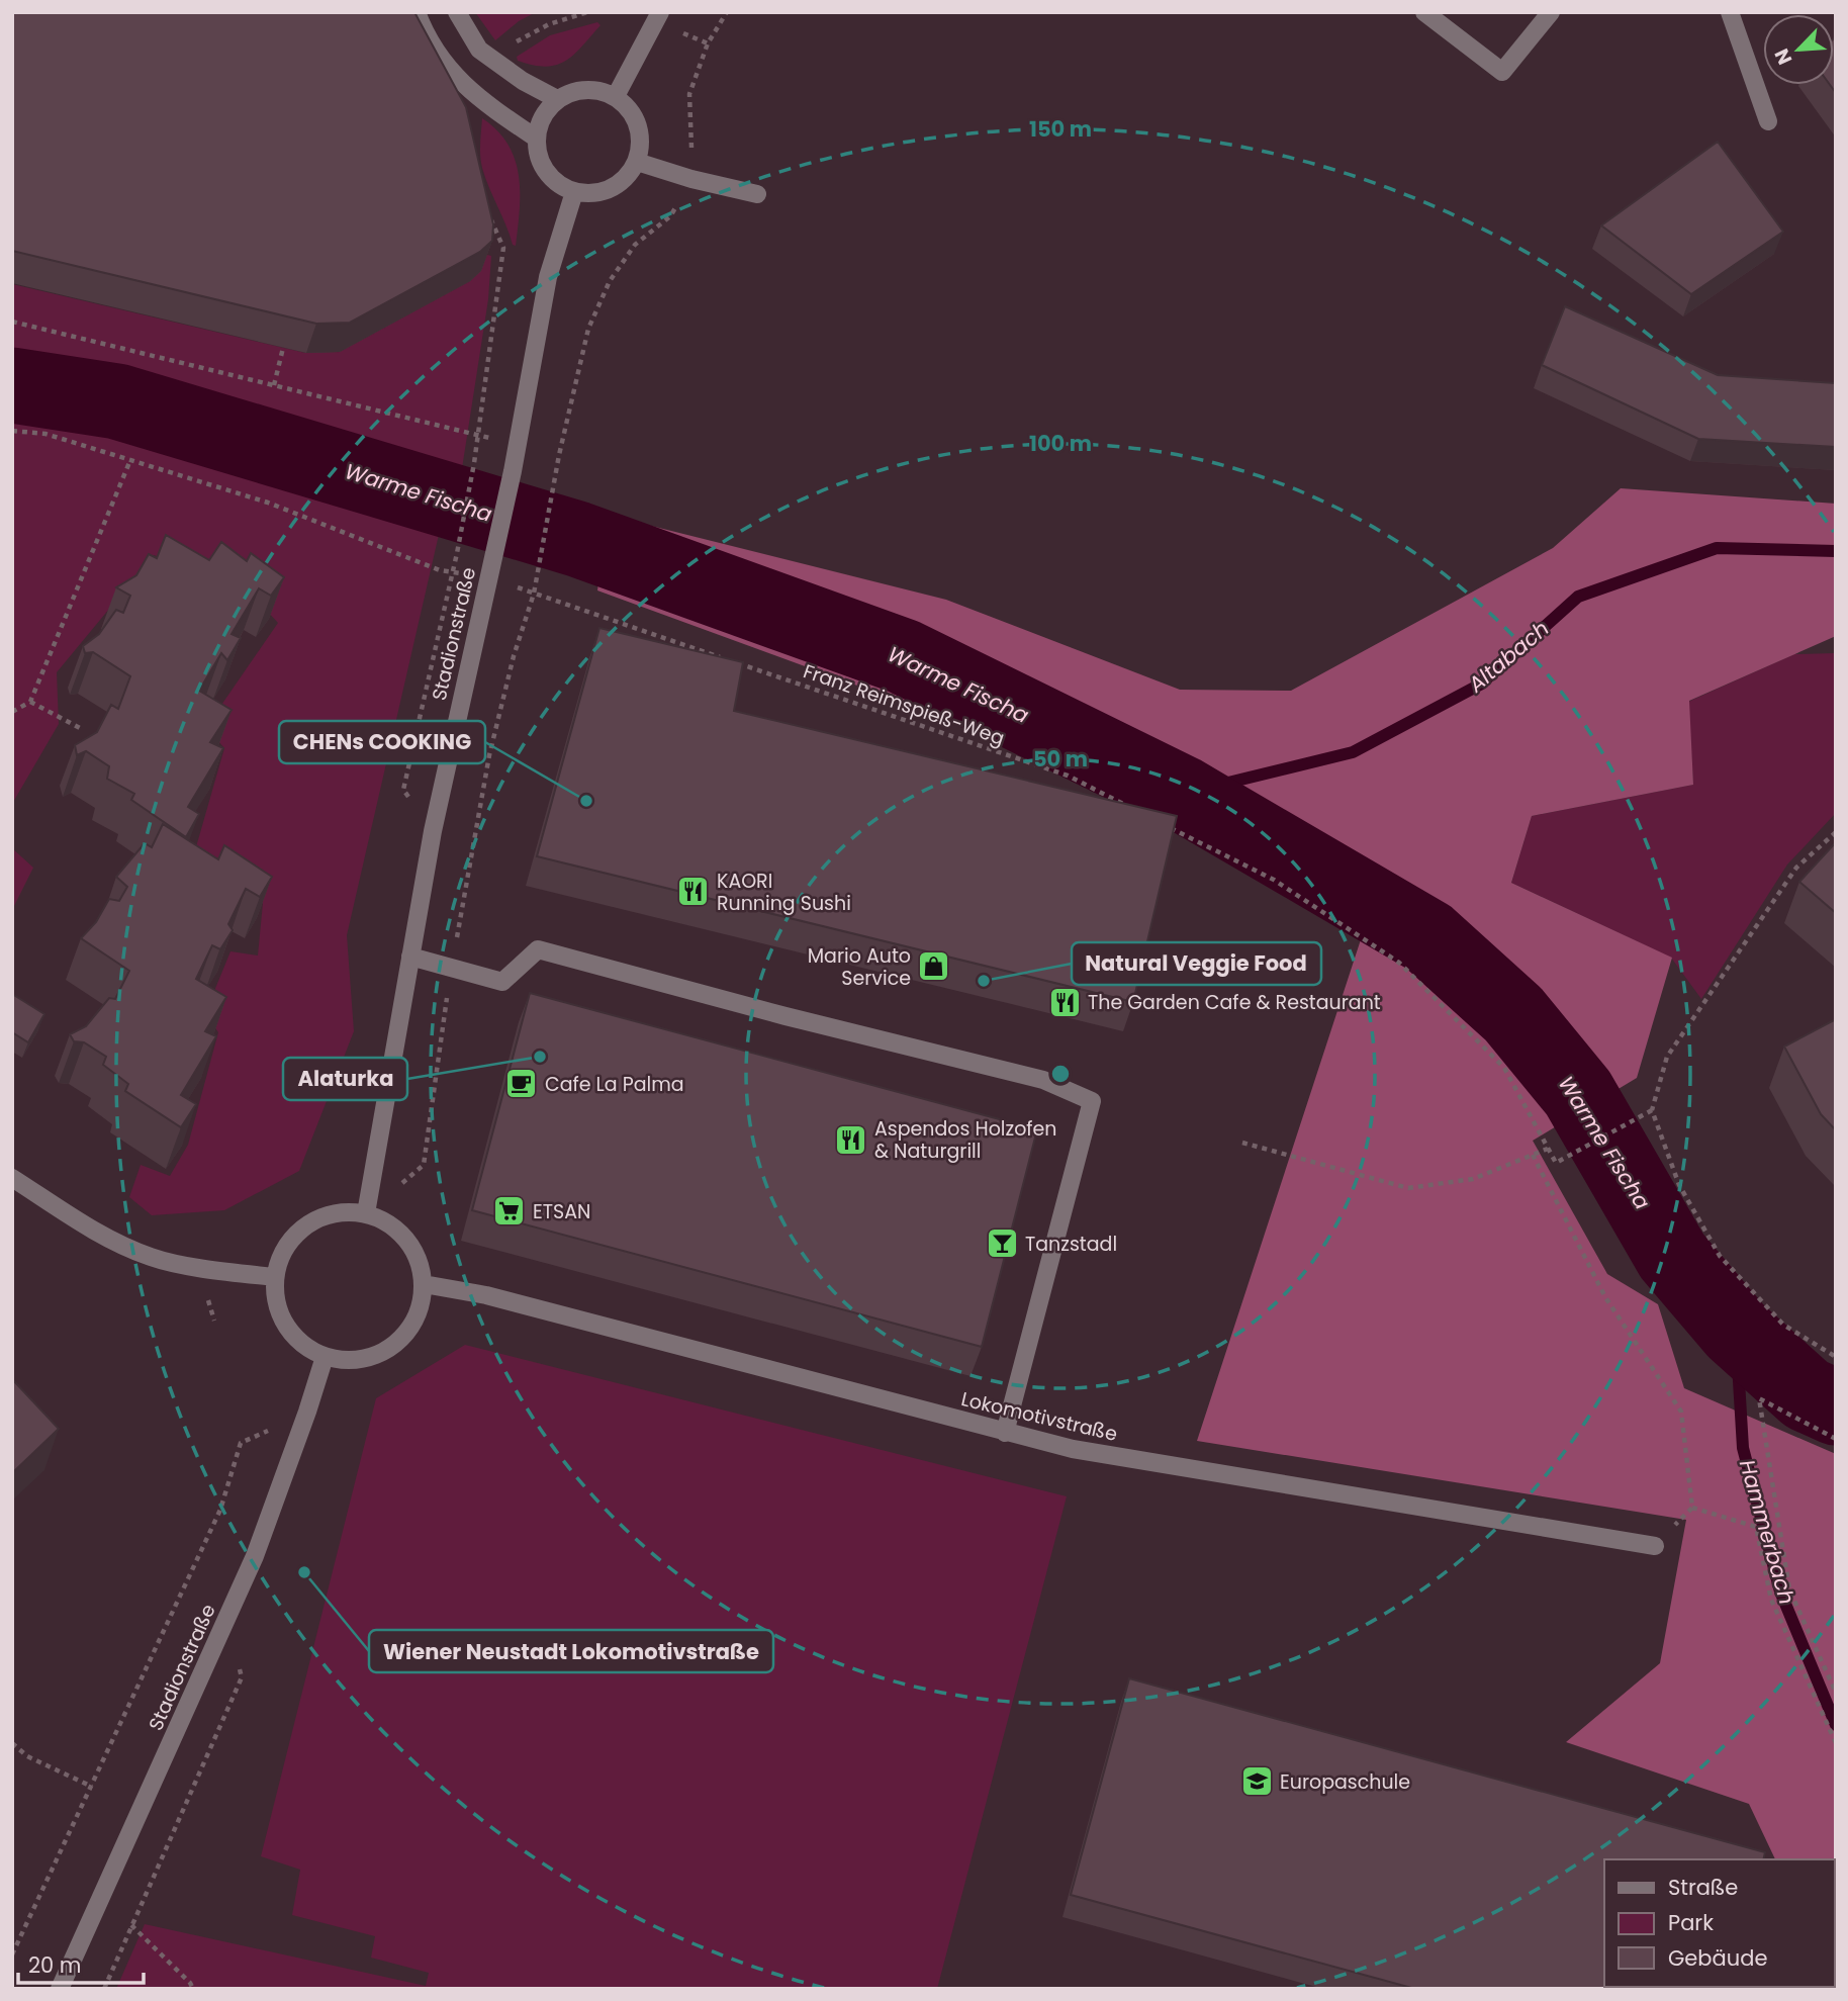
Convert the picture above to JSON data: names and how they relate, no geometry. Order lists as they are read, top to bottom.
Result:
{
  "streets": {
    "street": ["Stadionstraße", "Lokomotivstraße"],
    "path": ["Franz Reimspieß-Weg"]
  },
  "crossings": [
    ["Stadionstraße", "Lokomotivstraße"]
  ],
  "water": ["Warme Fischa", "Altabach", "Hammerbach"],
  "places": {
    "other": [
      "CHENs COOKING",
      "Natural Veggie Food",
      "Alaturka",
      "Wiener Neustadt Lokomotivstraße"
    ],
    "restaurant": ["KAORI Running Sushi", "The Garden Cafe & Restaurant", "Aspendos Holzofen & Naturgrill"],
    "shop": ["Mario Auto Service"],
    "cafe": ["Cafe La Palma"],
    "supermarket": ["ETSAN"],
    "bar": ["Tanzstadl"],
    "school or university": ["Europaschule"]
  },
  "legend": ["Straße", "Park", "Gebäude"],
  "scale_bar": "20 m",
  "north": "bottom left",
  "rings": ["150 m", "100 m", "50 m"]
}
